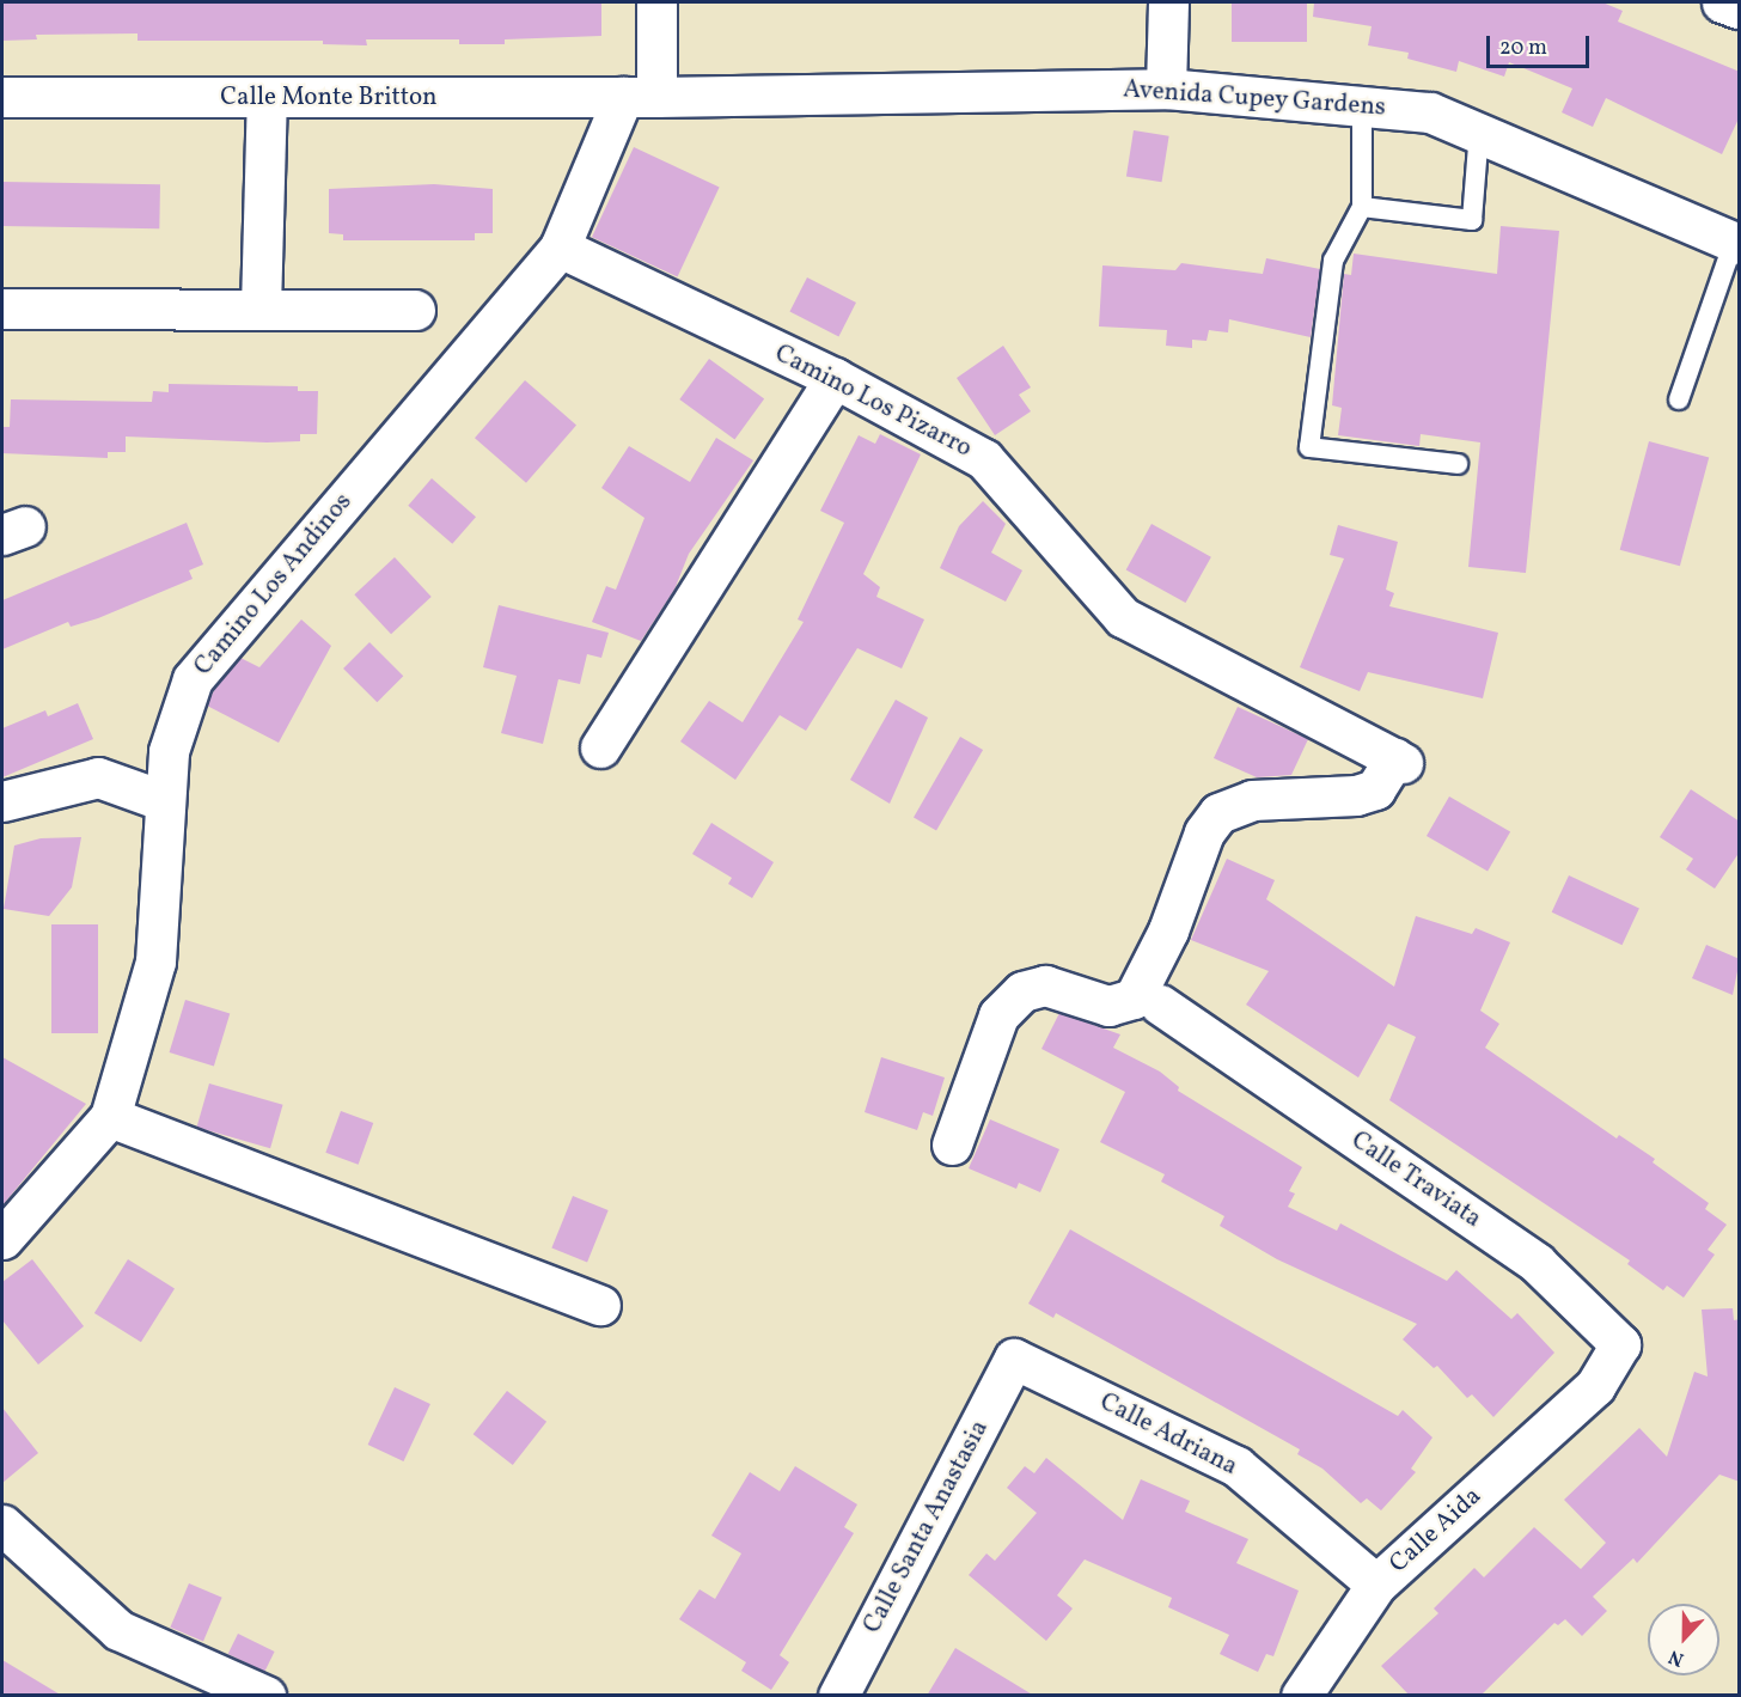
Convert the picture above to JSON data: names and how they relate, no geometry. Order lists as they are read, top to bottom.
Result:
{
  "streets": {
    "street": [
      "Calle Monte Britton",
      "Avenida Cupey Gardens",
      "Camino Los Pizarro",
      "Camino Los Andinos",
      "Calle Traviata",
      "Calle Adriana",
      "Calle Santa Anastasia",
      "Calle Aida"
    ]
  },
  "crossings": [
    ["Calle Monte Britton", "Avenida Cupey Gardens"],
    ["Calle Monte Britton", "Camino Los Andinos"],
    ["Avenida Cupey Gardens", "Camino Los Andinos"],
    ["Camino Los Pizarro", "Camino Los Andinos"],
    ["Calle Traviata", "Calle Aida"],
    ["Calle Adriana", "Calle Santa Anastasia"],
    ["Calle Adriana", "Calle Aida"]
  ],
  "scale_bar": "20 m",
  "north": "bottom"
}
